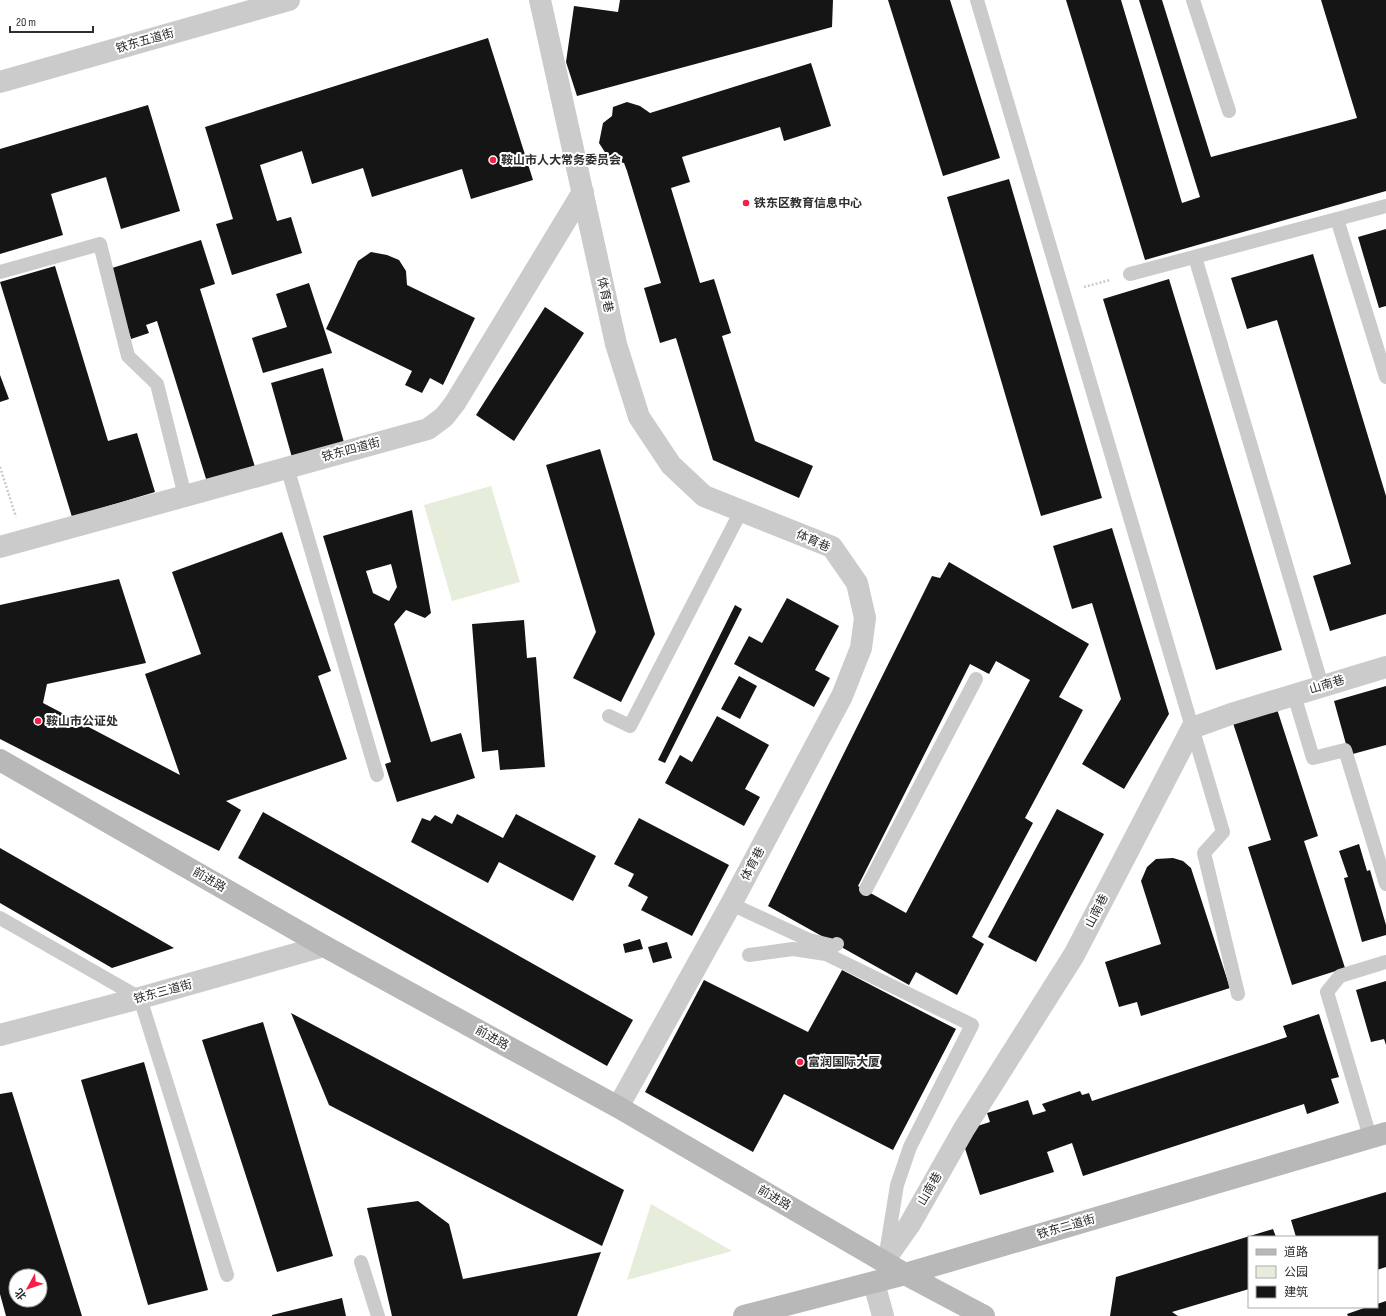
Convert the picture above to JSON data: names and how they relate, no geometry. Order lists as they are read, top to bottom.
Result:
{
  "streets": {
    "main road": ["前进路", "铁东二道街"],
    "street": [
      "铁东五道街",
      "体育巷",
      "铁东四道街",
      "山南巷",
      "铁东三道街"
    ]
  },
  "crossings": [
    ["体育巷", "铁东四道街"],
    ["体育巷", "前进路"],
    ["山南巷", "前进路"],
    ["前进路", "铁东三道街"],
    ["前进路", "铁东二道街"]
  ],
  "places": [
    "鞍山市人大常务委员会",
    "铁东区教育信息中心",
    "鞍山市公证处",
    "富润国际大厦"
  ],
  "legend": ["道路", "公园", "建筑"],
  "scale_bar": "20 m",
  "north": "bottom left"
}
